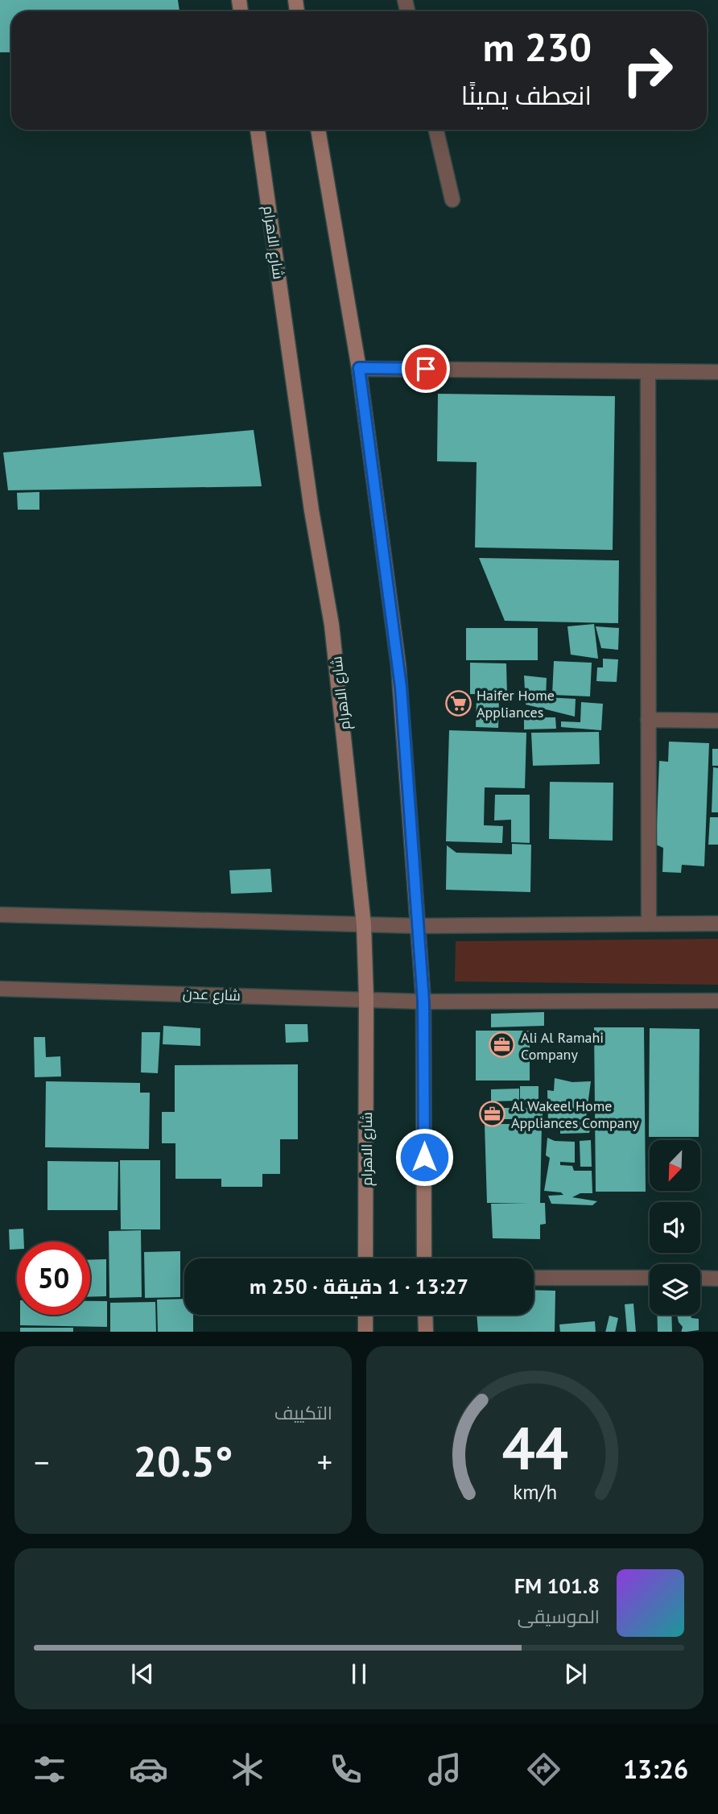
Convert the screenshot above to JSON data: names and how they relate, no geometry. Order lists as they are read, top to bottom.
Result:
{
  "streets": {
    "main road": ["شارع الاهرام"],
    "street": ["شارع عدن"]
  },
  "crossings": [
    ["شارع الاهرام", "شارع عدن"]
  ],
  "places": {
    "supermarket": ["Haifer Home Appliances"],
    "office": ["Ali Al Ramahi Company", "Al Wakeel Home Appliances Company"]
  },
  "north": "bottom left",
  "page": {
    "turn": ["230 m", "انعطف يمينًا"],
    "limit": "50",
    "trip": "13:27 · 1 دقيقة · 250 m",
    "tile": "التكييف",
    "heat": ["−", "20.5°", "+"],
    "song": ["101.8 FM", "الموسيقى"],
    "tabs": "13:26",
    "gauge": ["44", "km/h"]
  }
}
